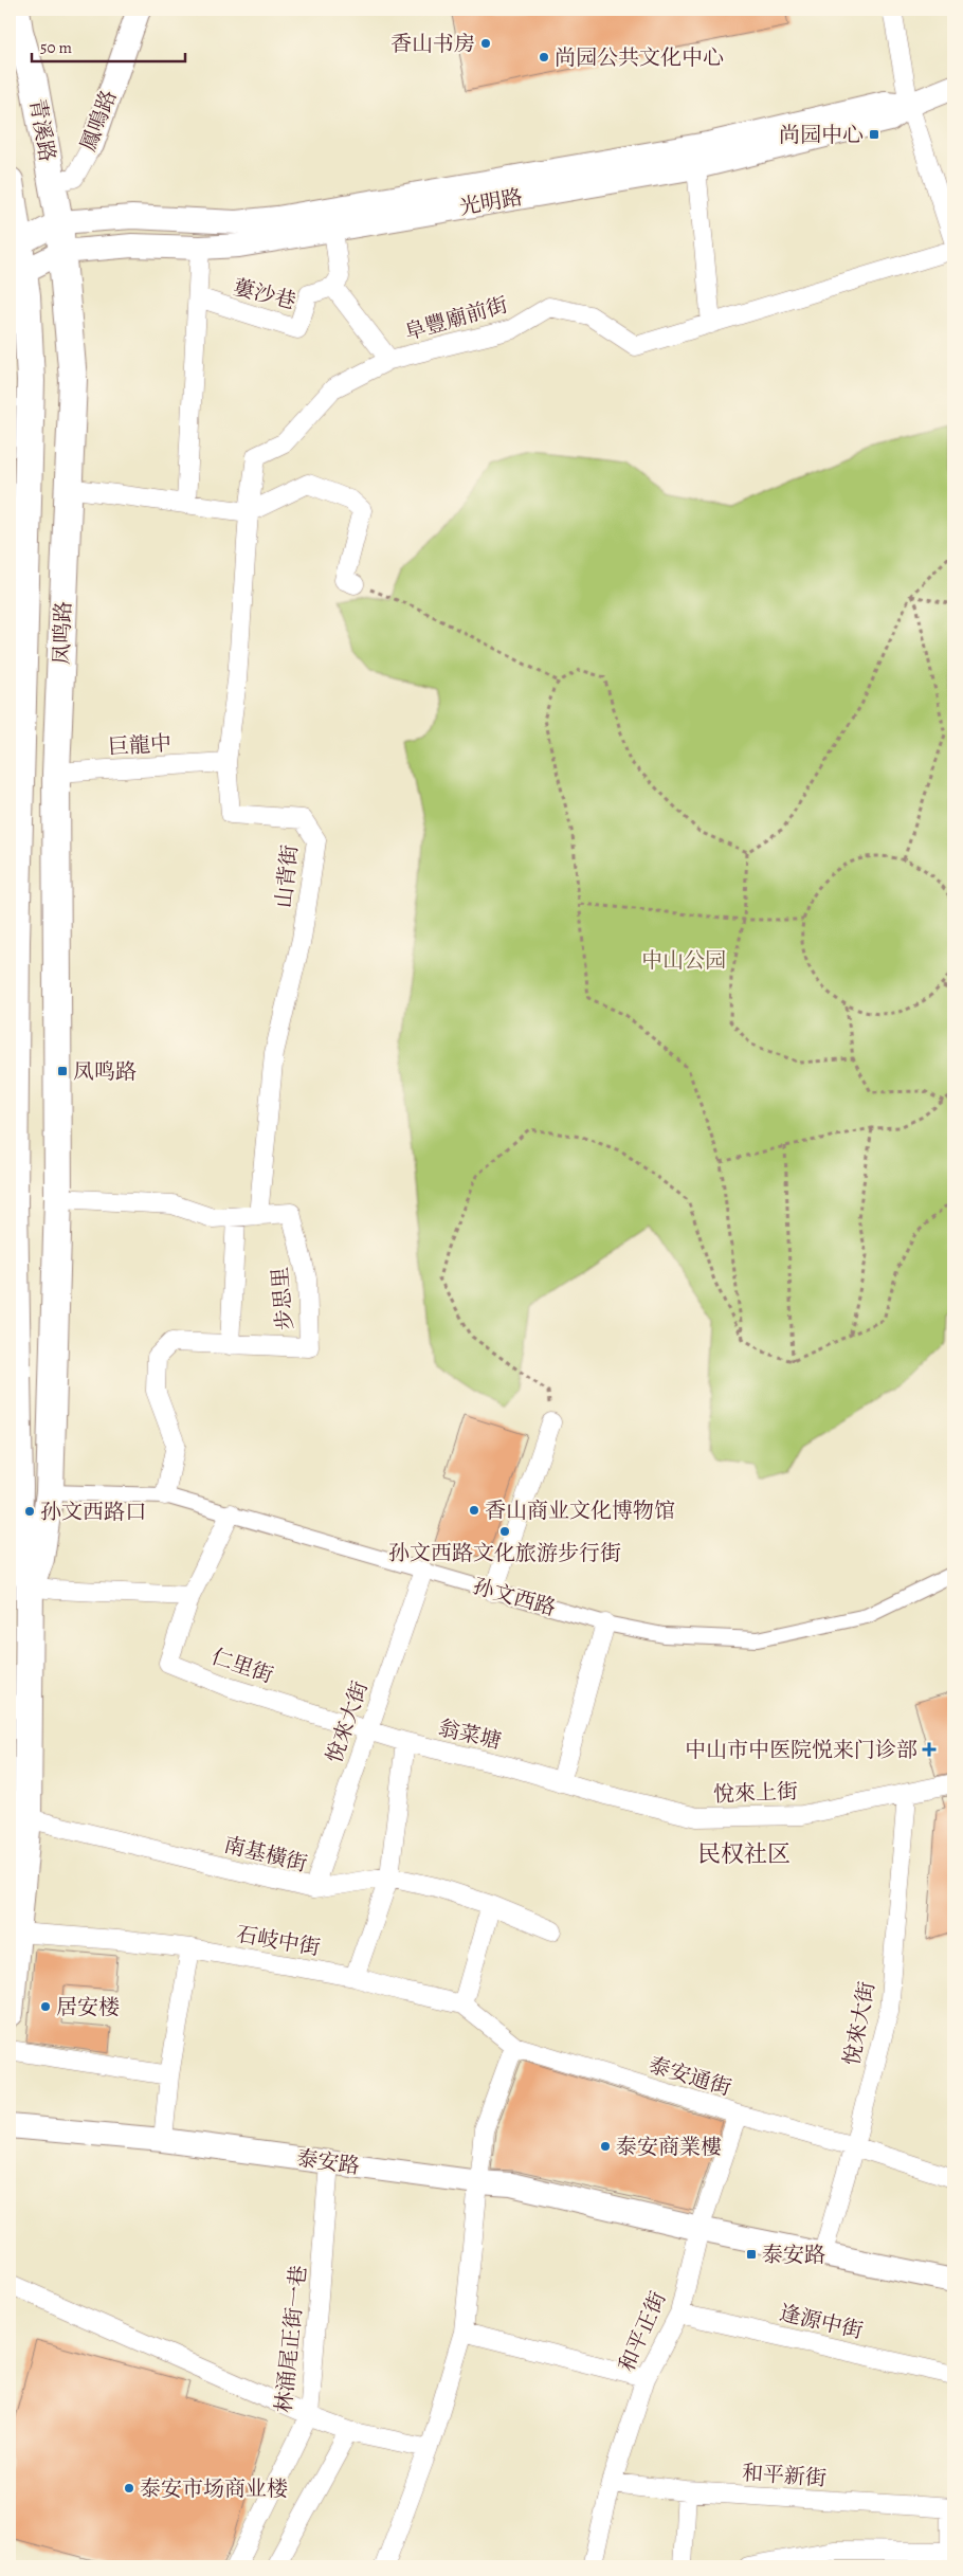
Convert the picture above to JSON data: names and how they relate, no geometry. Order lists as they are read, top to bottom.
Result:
{
  "streets": {
    "main road": ["青溪路", "凤鸣路", "孙文西路"],
    "street": [
      "鳳鳴路",
      "光明路",
      "蔞沙巷",
      "阜豐廟前街",
      "巨龍中",
      "山背街",
      "步思里",
      "仁里街",
      "悅來大街",
      "翁菜塘",
      "悅來上街",
      "南基橫街",
      "石岐中街",
      "泰安通街",
      "泰安路",
      "逢源中街",
      "和平正街",
      "林涌尾正街一巷",
      "和平新街"
    ]
  },
  "crossings": [
    ["鳳鳴路", "青溪路"],
    ["青溪路", "光明路"],
    ["青溪路", "凤鸣路"],
    ["光明路", "凤鸣路"],
    ["阜豐廟前街", "山背街"],
    ["凤鸣路", "巨龍中"],
    ["凤鸣路", "步思里"],
    ["凤鸣路", "孙文西路"],
    ["巨龍中", "山背街"],
    ["山背街", "步思里"],
    ["步思里", "孙文西路"],
    ["孙文西路", "仁里街"],
    ["孙文西路", "悅來大街"],
    ["仁里街", "悅來大街"],
    ["仁里街", "翁菜塘"],
    ["悅來大街", "翁菜塘"],
    ["悅來大街", "悅來上街"],
    ["悅來大街", "南基橫街"],
    ["悅來大街", "泰安通街"],
    ["悅來大街", "泰安路"],
    ["翁菜塘", "悅來上街"],
    ["石岐中街", "泰安通街"],
    ["泰安通街", "和平正街"],
    ["泰安路", "和平正街"],
    ["泰安路", "林涌尾正街一巷"],
    ["逢源中街", "和平正街"],
    ["和平正街", "和平新街"]
  ],
  "districts": ["民权社区"],
  "parks": ["中山公园"],
  "places": {
    "other": [
      "香山书房",
      "尚园公共文化中心",
      "香山商业文化博物馆",
      "孙文西路口",
      "孙文西路文化旅游步行街",
      "居安楼",
      "泰安商業樓",
      "泰安市场商业楼"
    ],
    "transit": ["尚园中心", "凤鸣路", "泰安路"],
    "health": ["中山市中医院悦来门诊部"]
  },
  "scale_bar": "50 m"
}
